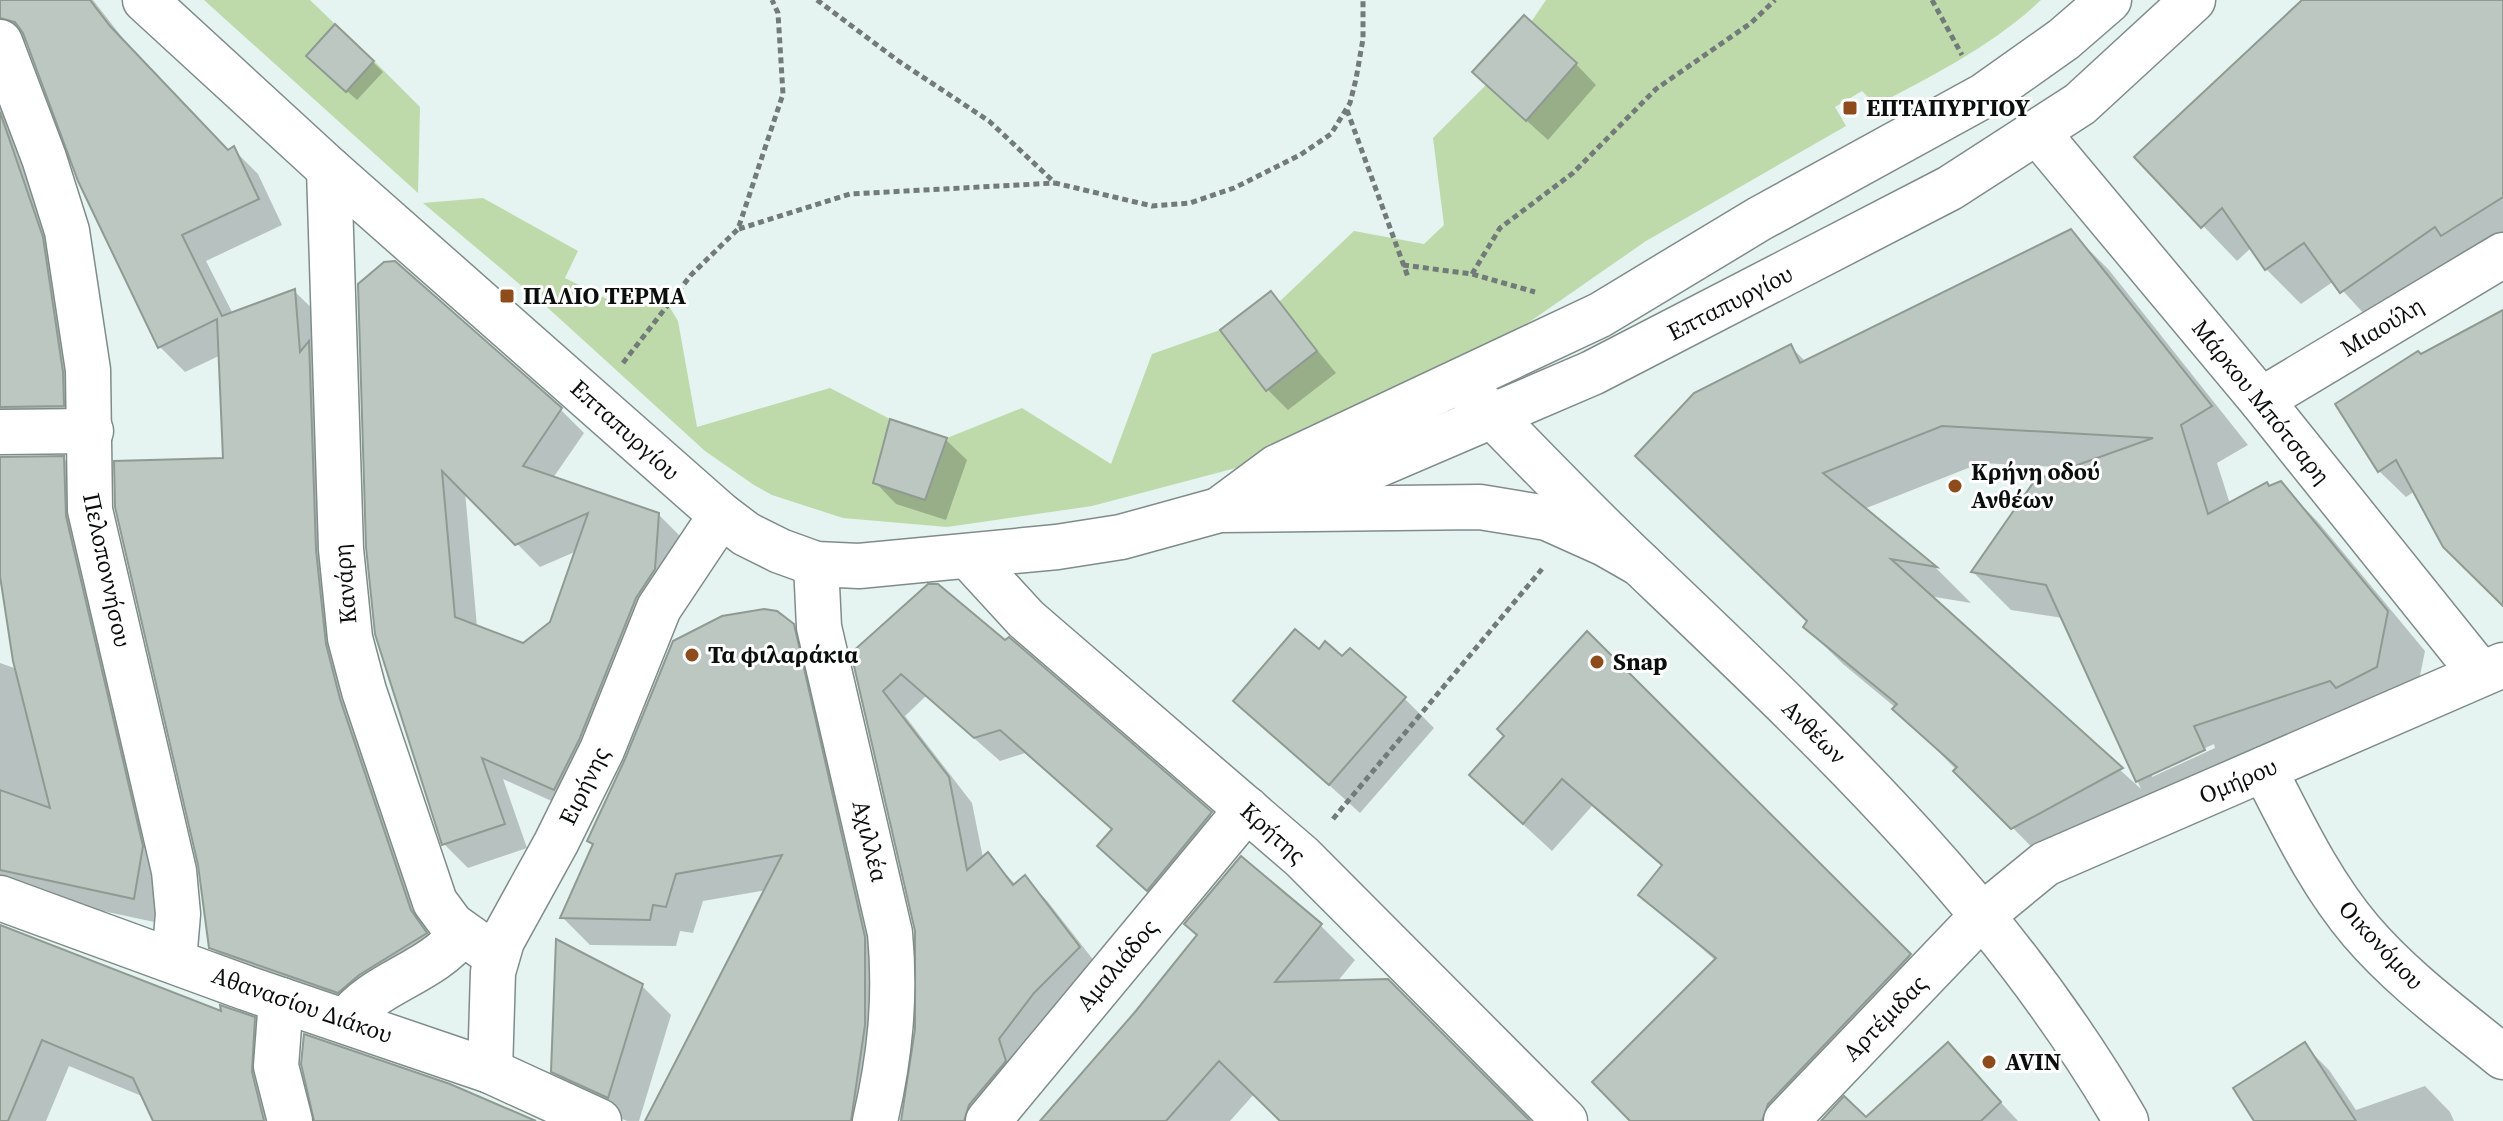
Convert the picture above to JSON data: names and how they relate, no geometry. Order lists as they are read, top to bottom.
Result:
{
  "streets": {
    "street": [
      "Επταπυργίου",
      "Μιαούλη",
      "Μάρκου Μπότσαρη",
      "Πελοποννήσου",
      "Κανάρη",
      "Ανθέων",
      "Ομήρου",
      "Ειρήνης",
      "Κρήτης",
      "Αχιλλέα",
      "Οικονόμου",
      "Αμαλιάδος",
      "Αθανασίου Διάκου",
      "Αρτέμιδας"
    ]
  },
  "crossings": [
    ["Επταπυργίου", "Μάρκου Μπότσαρη"],
    ["Επταπυργίου", "Κανάρη"],
    ["Επταπυργίου", "Ανθέων"],
    ["Επταπυργίου", "Ειρήνης"],
    ["Επταπυργίου", "Κρήτης"],
    ["Επταπυργίου", "Αχιλλέα"],
    ["Μιαούλη", "Μάρκου Μπότσαρη"],
    ["Μάρκου Μπότσαρη", "Ομήρου"],
    ["Πελοποννήσου", "Αθανασίου Διάκου"],
    ["Κανάρη", "Ειρήνης"],
    ["Ανθέων", "Ομήρου"],
    ["Ανθέων", "Αρτέμιδας"],
    ["Ομήρου", "Οικονόμου"],
    ["Ομήρου", "Αρτέμιδας"],
    ["Ειρήνης", "Αθανασίου Διάκου"],
    ["Κρήτης", "Αμαλιάδος"]
  ],
  "places": {
    "transit": ["ΕΠΤΑΠΥΡΓΙΟΥ", "ΠΑΛΙΟ ΤΕΡΜΑ"],
    "other": [
      "Κρήνη οδού Ανθέων",
      "Τα φιλαράκια",
      "Snap",
      "AVIN"
    ]
  }
}
